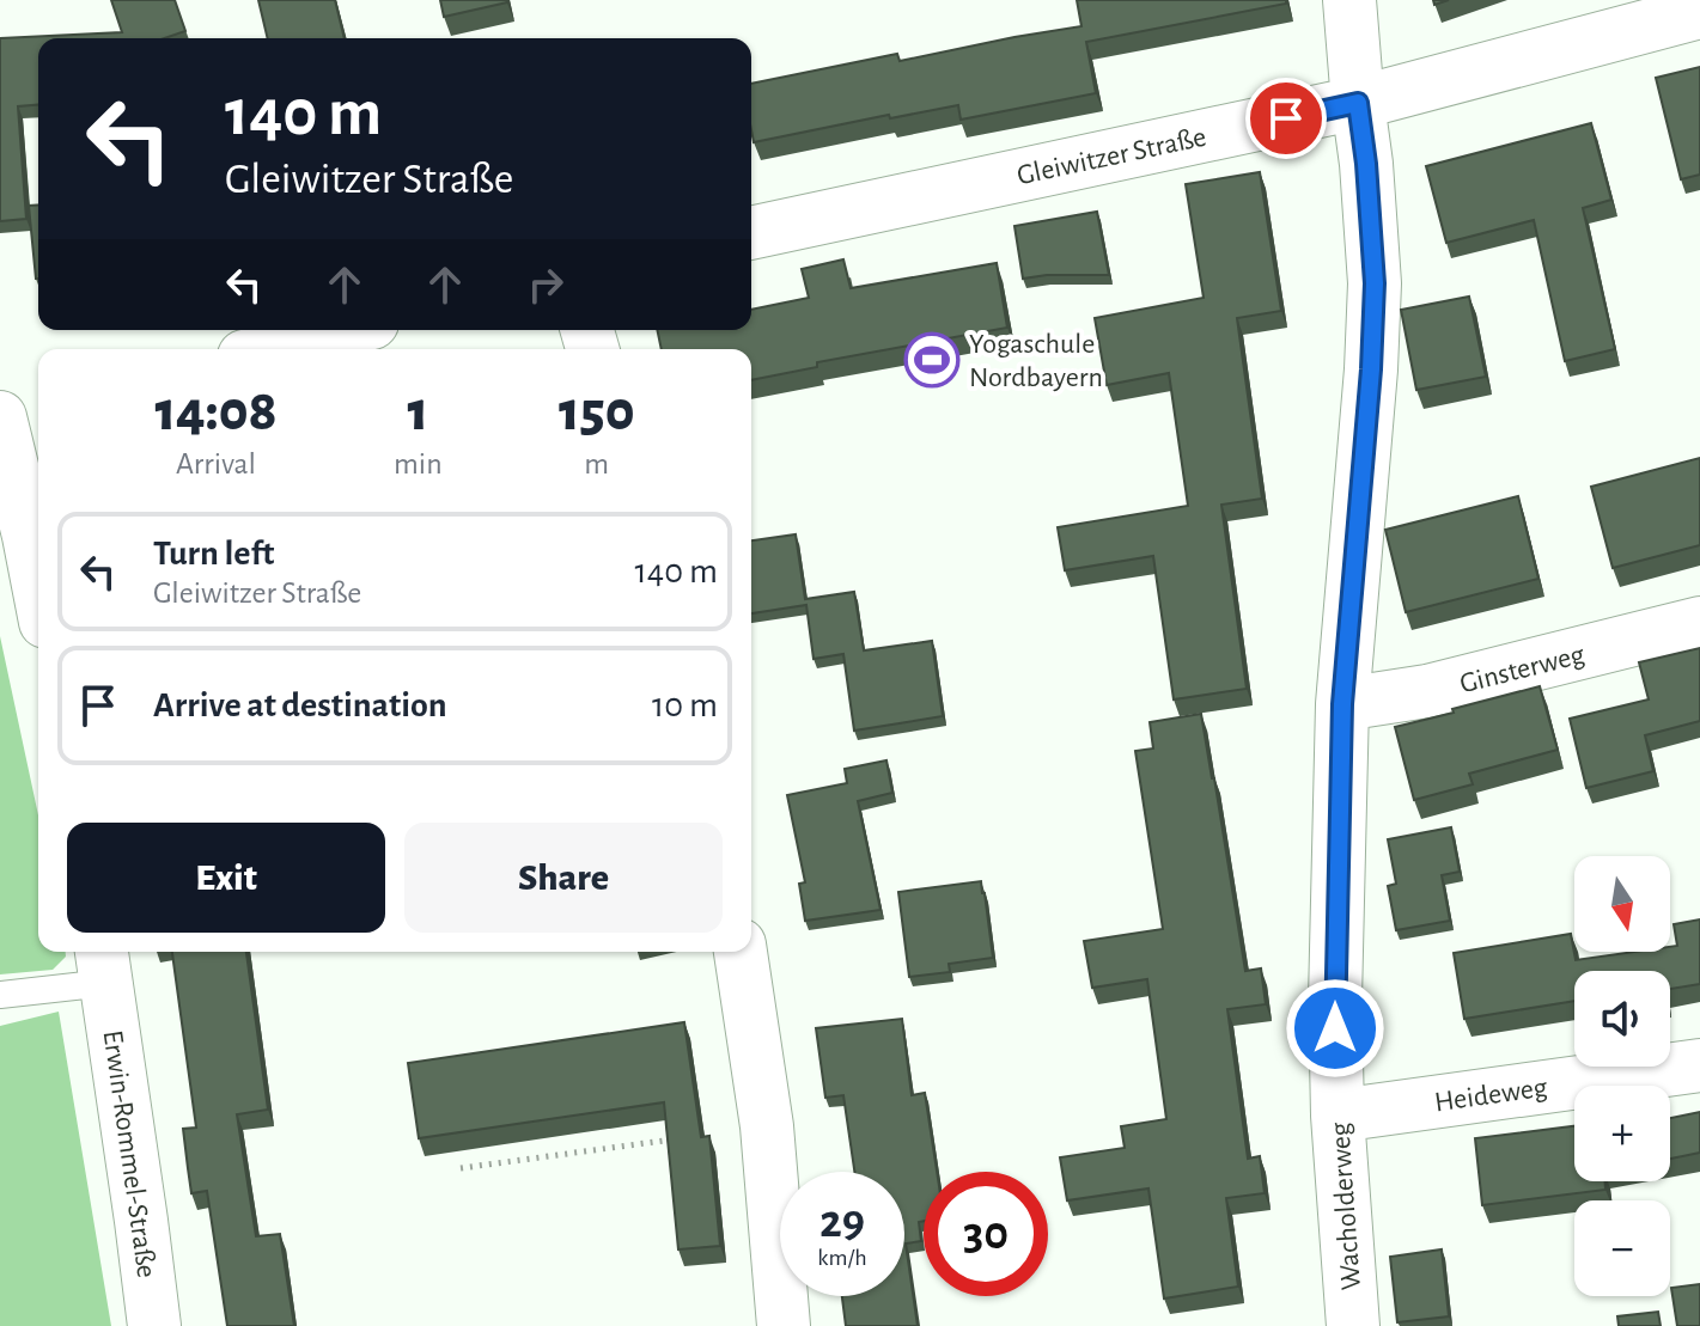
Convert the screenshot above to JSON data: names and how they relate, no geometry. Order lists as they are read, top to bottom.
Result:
{
  "streets": {
    "street": [
      "Gleiwitzer Straße",
      "Ginsterweg",
      "Heideweg",
      "Erwin-Rommel-Straße",
      "Wacholderweg"
    ]
  },
  "crossings": [
    ["Gleiwitzer Straße", "Wacholderweg"],
    ["Ginsterweg", "Wacholderweg"],
    ["Heideweg", "Wacholderweg"]
  ],
  "places": {
    "sports": ["Yogaschule Nordbayern"]
  },
  "north": "bottom",
  "page": {
    "turn": ["140 m", "Gleiwitzer Straße"],
    "eta": [
      "14:08",
      "Arrival",
      "1",
      "min",
      "150",
      "m"
    ],
    "list": [
      {
        "name": "Turn left",
        "note": "Gleiwitzer Straße",
        "value": "140 m"
      },
      {
        "name": "Arrive at destination",
        "value": "10 m"
      }
    ],
    "buttons": ["Exit", "Share"],
    "map_buttons": ["+", "−"],
    "speed": "29 km/h",
    "limit": "30"
  }
}
